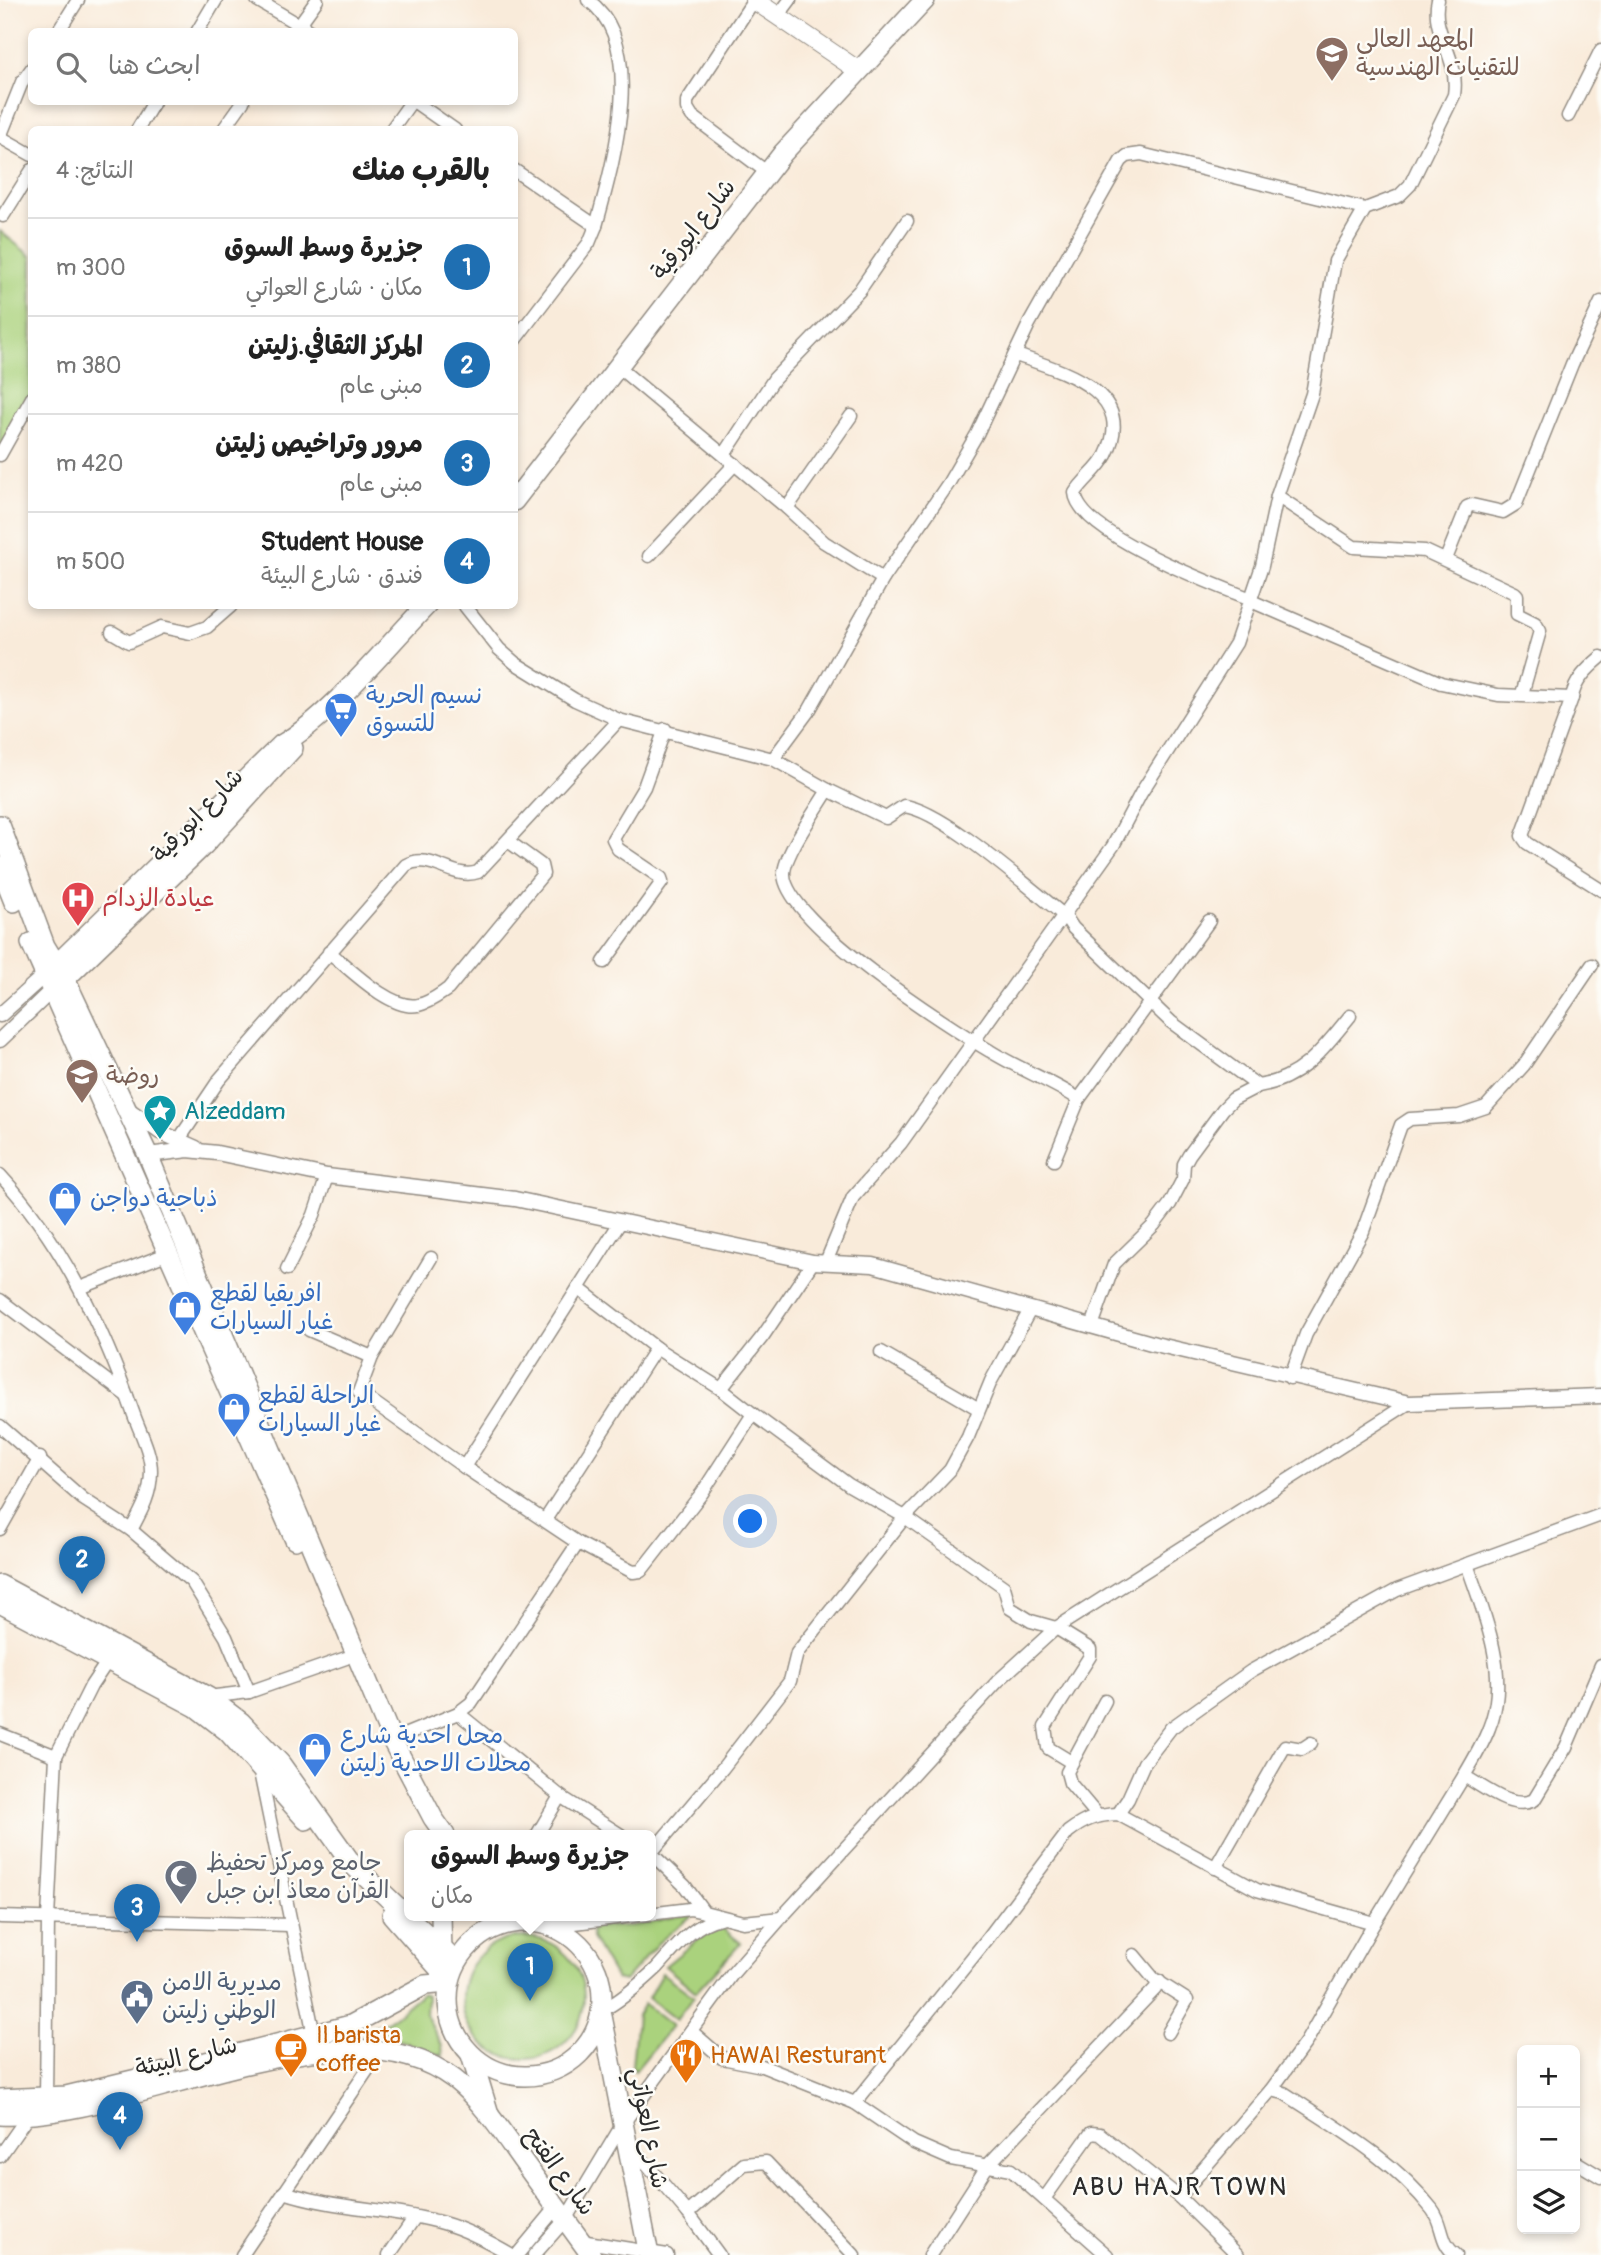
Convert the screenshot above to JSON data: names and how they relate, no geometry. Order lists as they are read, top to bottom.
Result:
{
  "streets": {
    "main road": [
      "شارع ابورقية",
      "شارع البيئة",
      "شارع العواتي",
      "شارع الفتح"
    ]
  },
  "crossings": [
    ["شارع البيئة", "شارع العواتي"],
    ["شارع البيئة", "شارع الفتح"]
  ],
  "districts": ["ABU HAJR TOWN"],
  "places": {
    "school or university": ["المعهد العالي للتقنيات الهندسية", "روضة"],
    "supermarket": ["نسيم الحرية للتسوق"],
    "hospital": ["عيادة الزدام"],
    "place": ["Alzeddam"],
    "shop": [
      "ذباحية دواجن",
      "افريقيا لقطع غيار السيارات",
      "الراحلة لقطع غيار السيارات",
      "محل احدية شارع محلات الاحدية زليتن"
    ],
    "mosque": ["جامع ومركز تحفيظ القرآن معاذ ابن جبل"],
    "public building": ["مديرية الامن الوطني زليتن"],
    "cafe": ["Il barista coffee"],
    "restaurant": ["HAWAI Resturant"]
  },
  "page": {
    "search": "ابحث هنا",
    "heading": ["بالقرب منك", "النتائج: 4"],
    "list": [
      {
        "mark": "1",
        "name": "جزيرة وسط السوق",
        "note": "مكان · شارع العواتي",
        "value": "300 m"
      },
      {
        "mark": "2",
        "name": "المركز الثقافي.زليتن",
        "note": "مبنى عام",
        "value": "380 m"
      },
      {
        "mark": "3",
        "name": "مرور وتراخيص زليتن",
        "note": "مبنى عام",
        "value": "420 m"
      },
      {
        "mark": "4",
        "name": "Student House",
        "note": "فندق · شارع البيئة",
        "value": "500 m"
      }
    ],
    "pins": [
      "2",
      "3",
      "1",
      "4"
    ],
    "popup": ["جزيرة وسط السوق", "مكان"],
    "map_buttons": ["+", "−"]
  }
}
